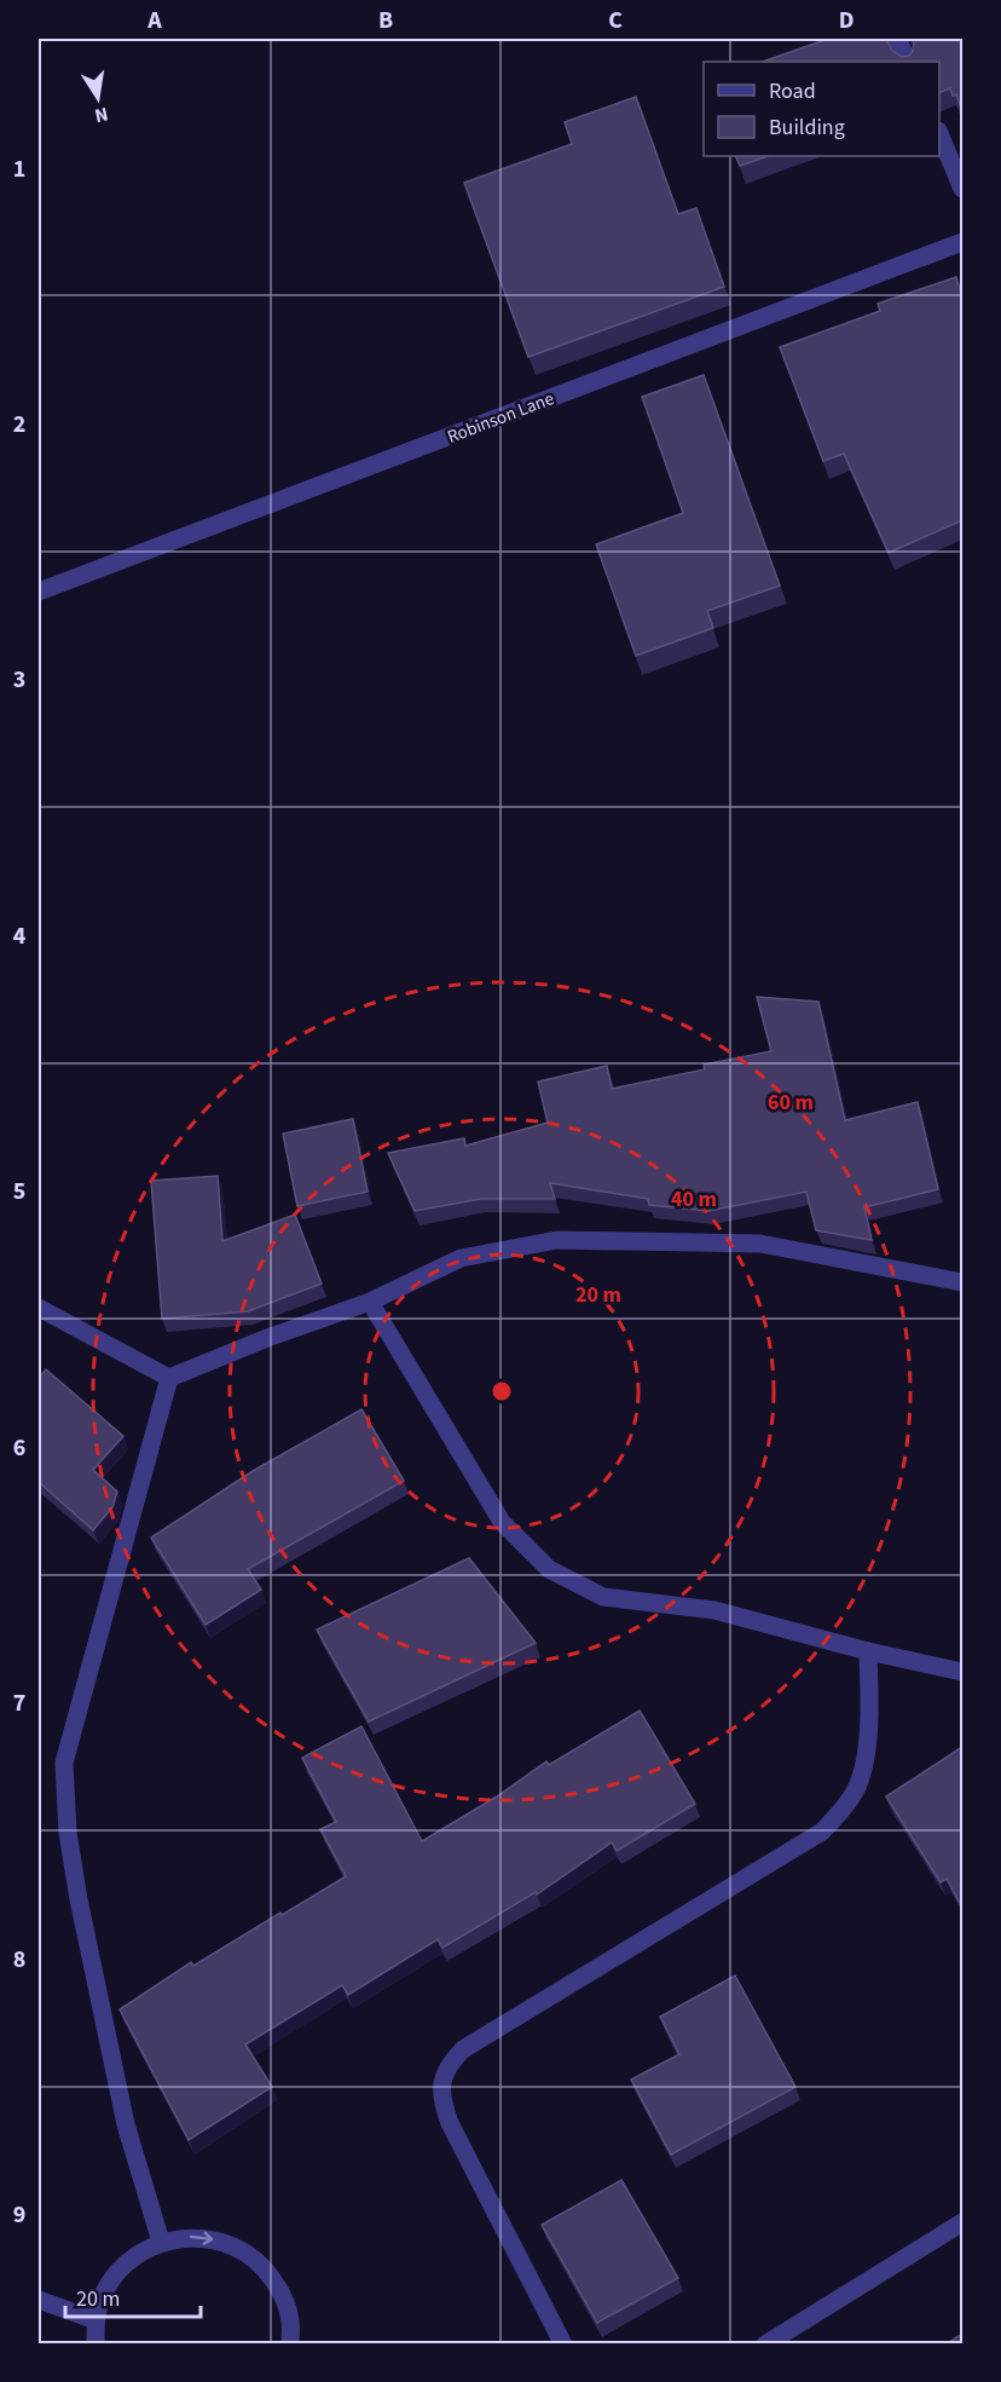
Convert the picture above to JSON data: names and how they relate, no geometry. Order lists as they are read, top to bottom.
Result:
{
  "streets": {
    "street": ["Robinson Lane"]
  },
  "legend": ["Road", "Building"],
  "scale_bar": "20 m",
  "north": "bottom",
  "grid": {
    "columns": [
      "A",
      "B",
      "C",
      "D"
    ],
    "rows": [
      "1",
      "2",
      "3",
      "4",
      "5",
      "6",
      "7",
      "8",
      "9"
    ]
  },
  "rings": ["60 m", "40 m", "20 m"]
}
